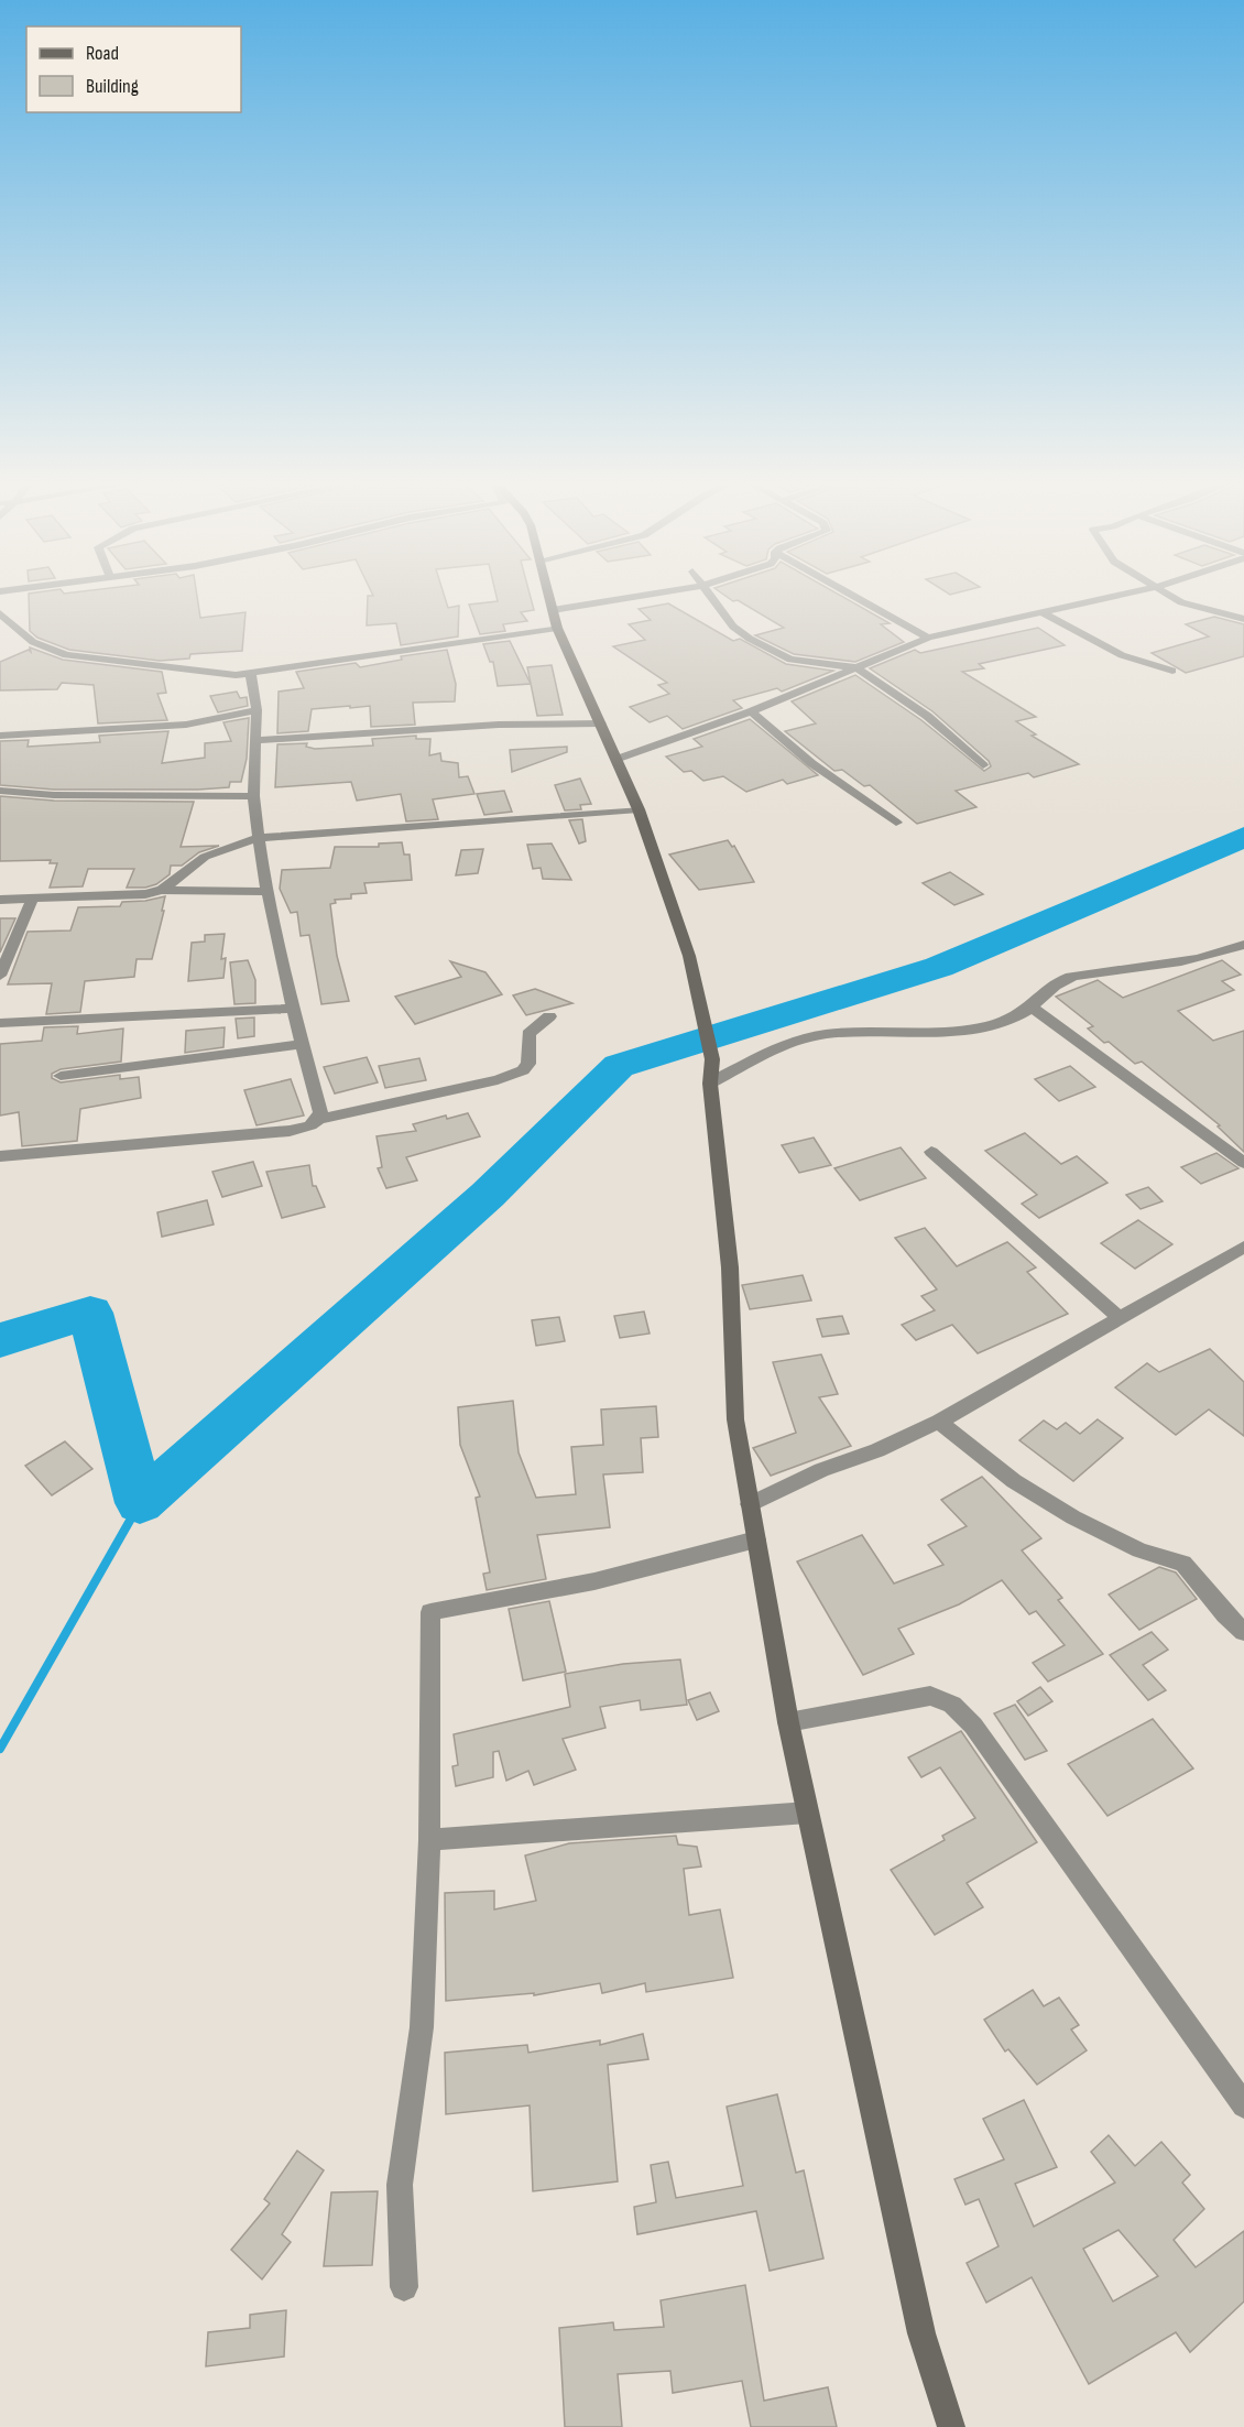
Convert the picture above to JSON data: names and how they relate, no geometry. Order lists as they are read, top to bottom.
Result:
{
  "legend": ["Road", "Building"]
}
